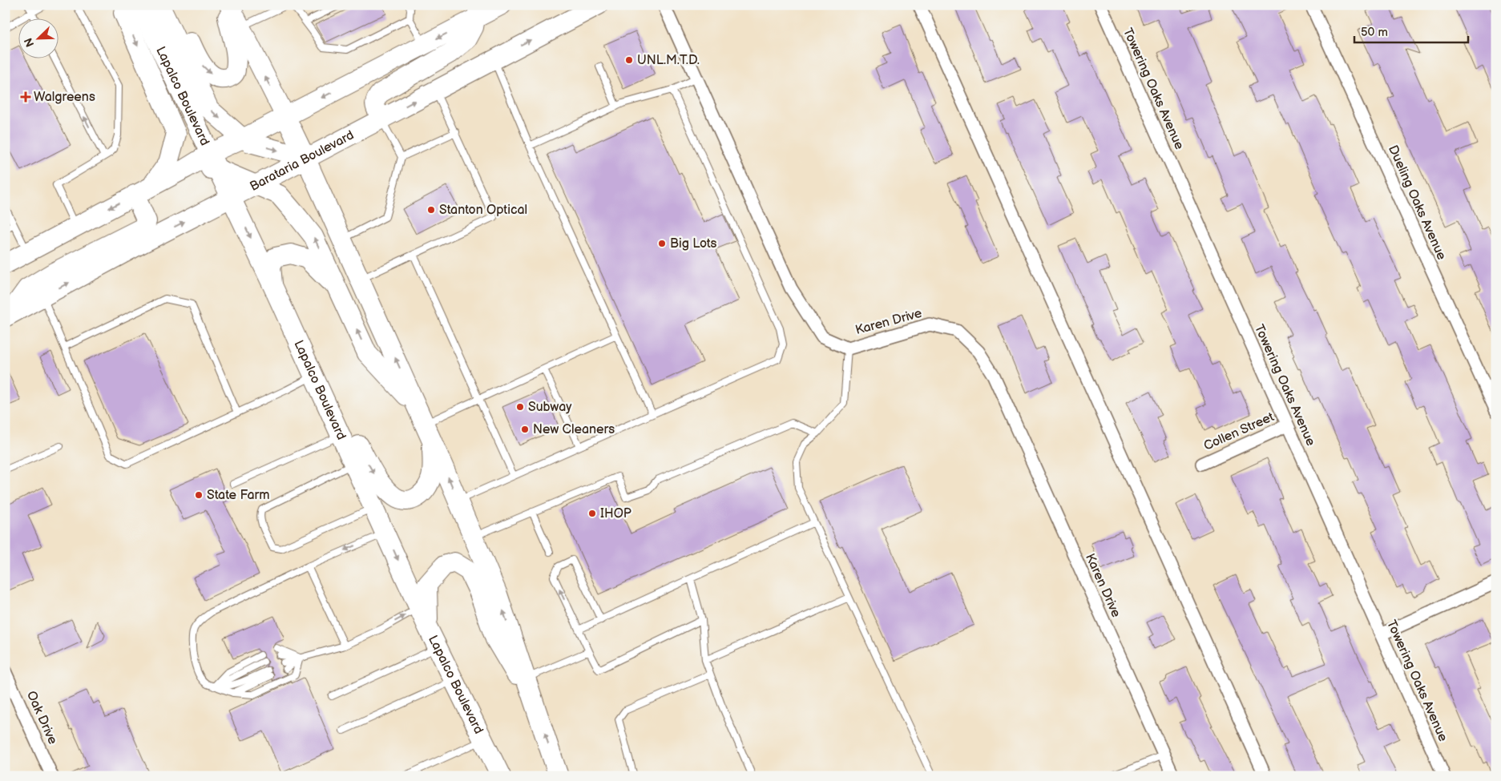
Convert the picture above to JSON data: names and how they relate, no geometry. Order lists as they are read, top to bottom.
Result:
{
  "streets": {
    "main road": ["Lapalco Boulevard", "Barataria Boulevard"],
    "street": [
      "Towering Oaks Avenue",
      "Dueling Oaks Avenue",
      "Karen Drive",
      "Collen Street",
      "Oak Drive"
    ]
  },
  "crossings": [
    ["Towering Oaks Avenue", "Collen Street"],
    ["Lapalco Boulevard", "Barataria Boulevard"]
  ],
  "places": {
    "other": [
      "UNL.M.T.D.",
      "Stanton Optical",
      "Big Lots",
      "Subway",
      "New Cleaners",
      "State Farm",
      "IHOP"
    ],
    "health": ["Walgreens"]
  },
  "scale_bar": "50 m",
  "north": "bottom left"
}
